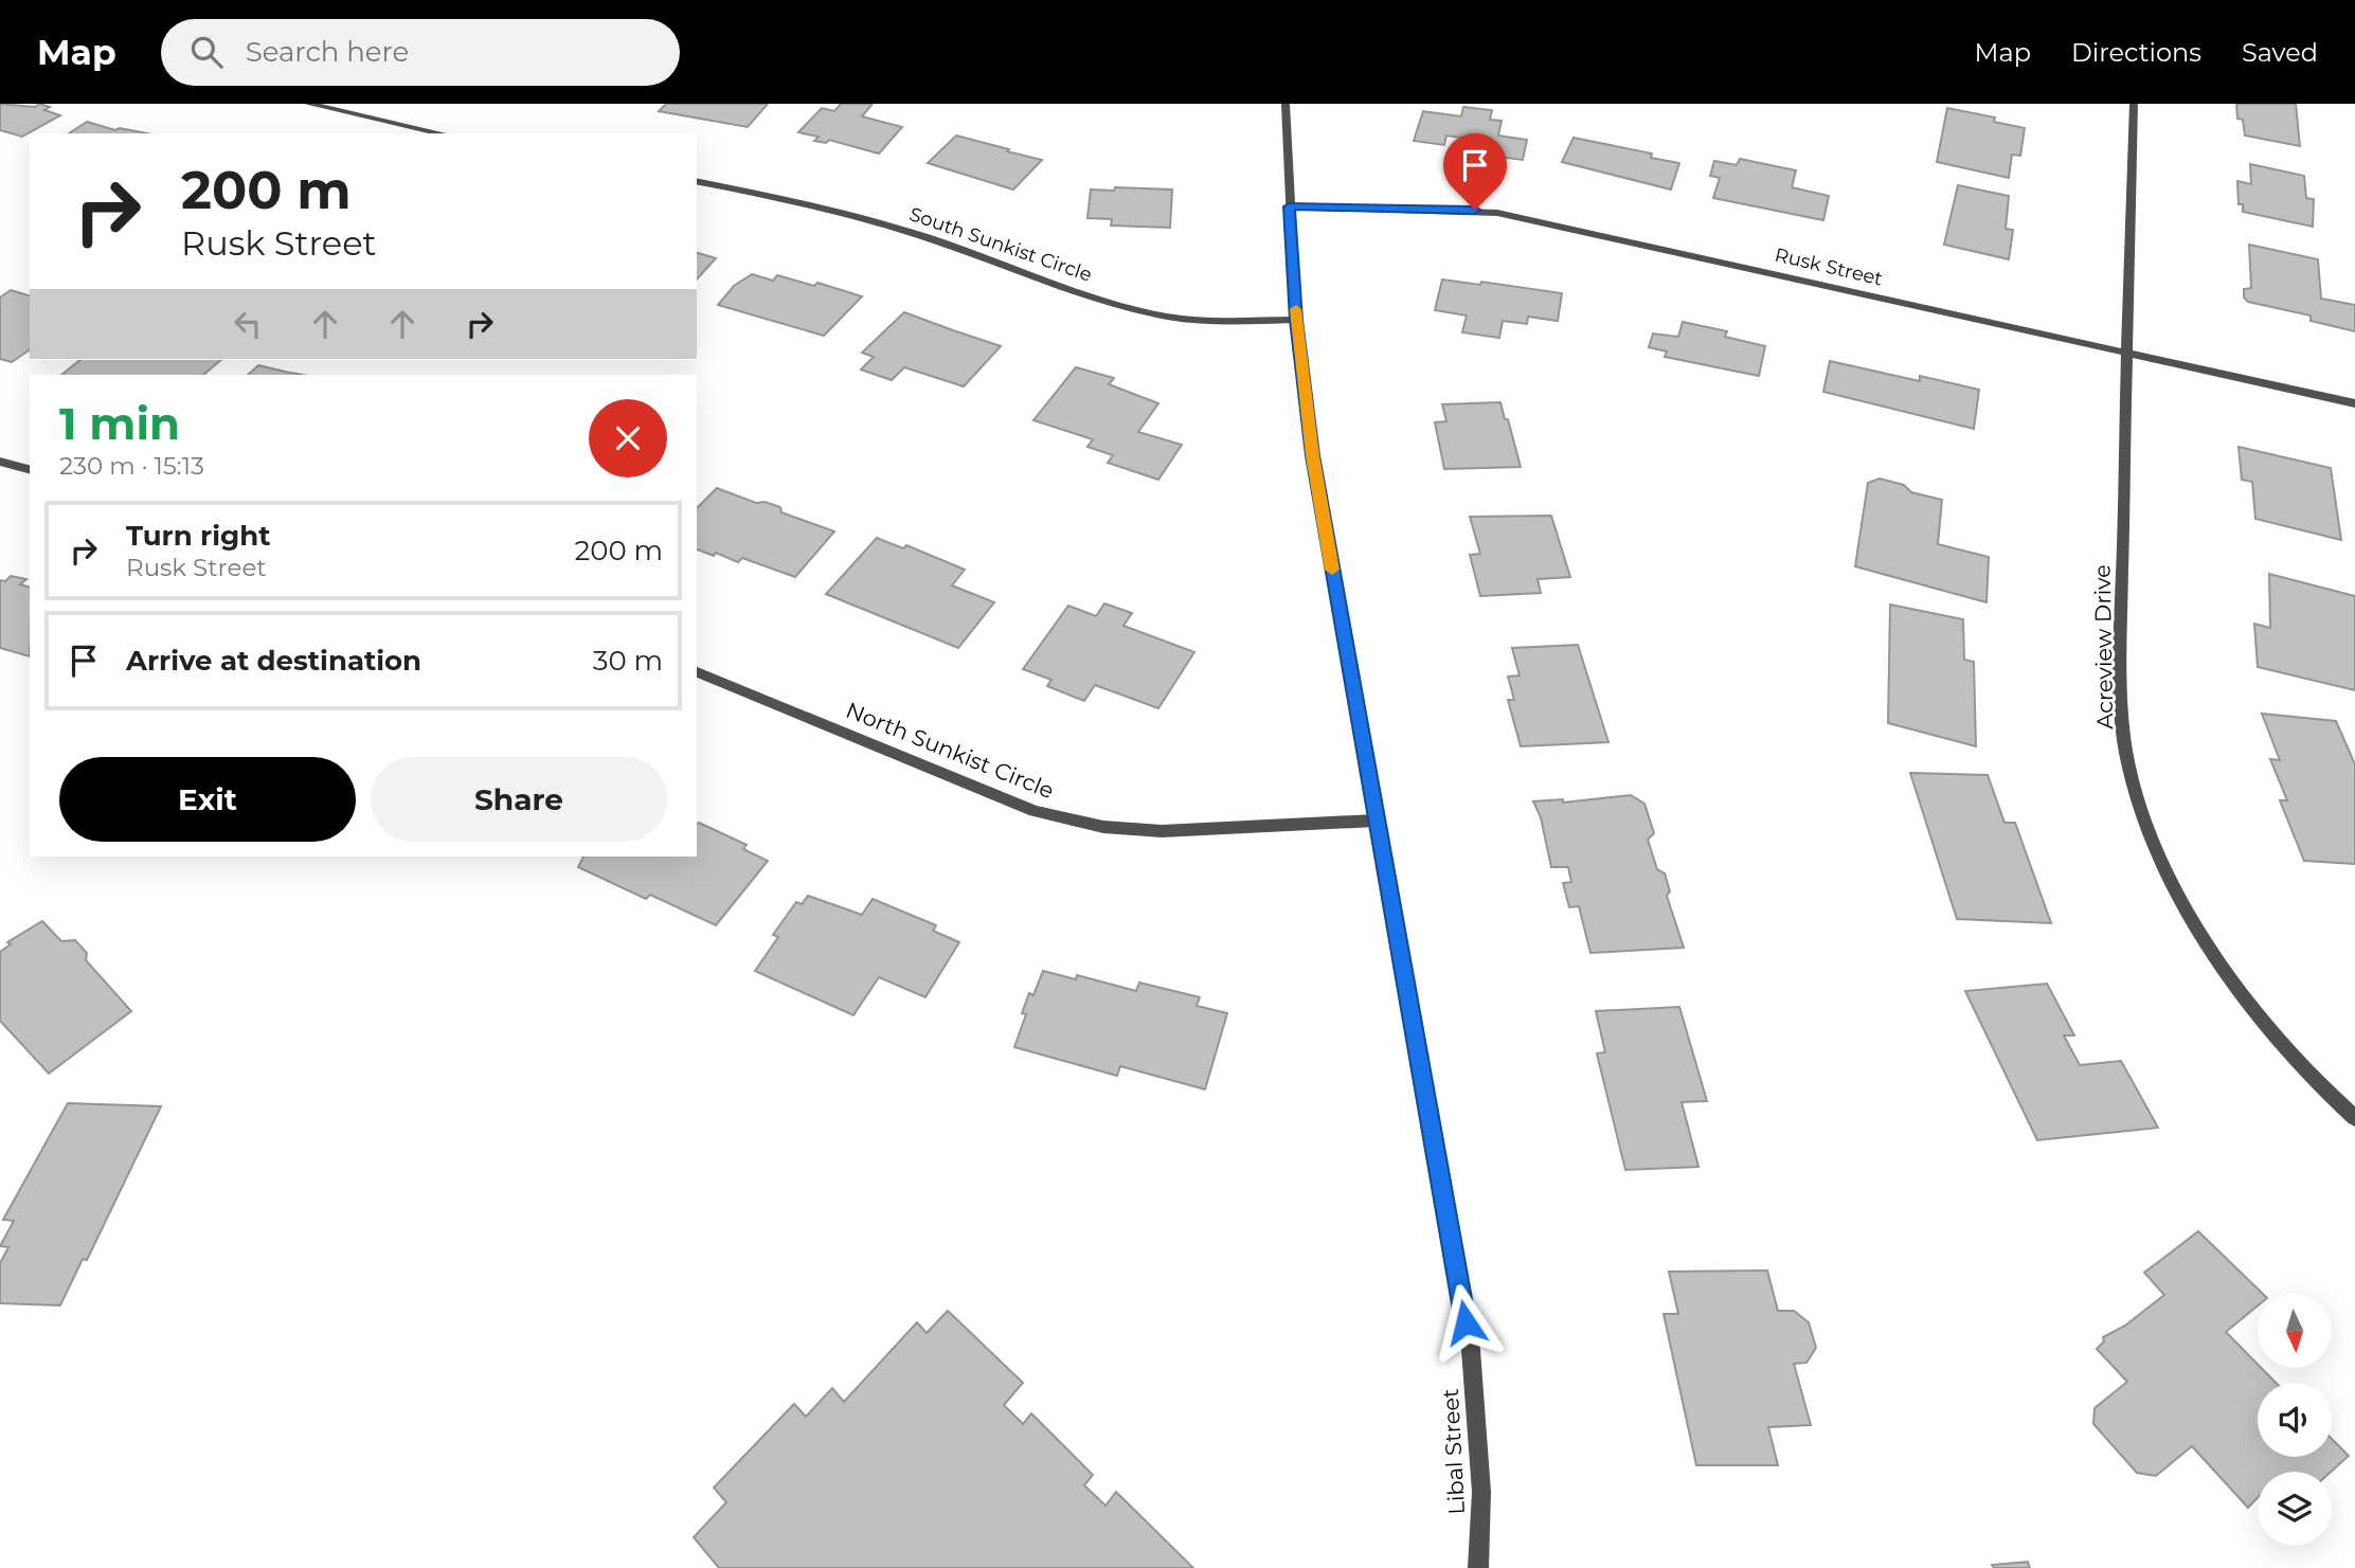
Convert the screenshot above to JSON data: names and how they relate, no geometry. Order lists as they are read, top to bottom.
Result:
{
  "streets": {
    "street": [
      "South Sunkist Circle",
      "Rusk Street",
      "Acreview Drive",
      "North Sunkist Circle",
      "Libal Street"
    ]
  },
  "crossings": [
    ["South Sunkist Circle", "Libal Street"],
    ["Rusk Street", "Acreview Drive"],
    ["Rusk Street", "Libal Street"],
    ["North Sunkist Circle", "Libal Street"]
  ],
  "north": "bottom",
  "page": {
    "header": "Map",
    "search": "Search here",
    "nav": ["Map", "Directions", "Saved"],
    "turn": ["200 m", "Rusk Street"],
    "heading": ["1 min", "230 m · 15:13"],
    "list": [
      {
        "name": "Turn right",
        "note": "Rusk Street",
        "value": "200 m"
      },
      {
        "name": "Arrive at destination",
        "value": "30 m"
      }
    ],
    "buttons": ["Exit", "Share"]
  }
}
